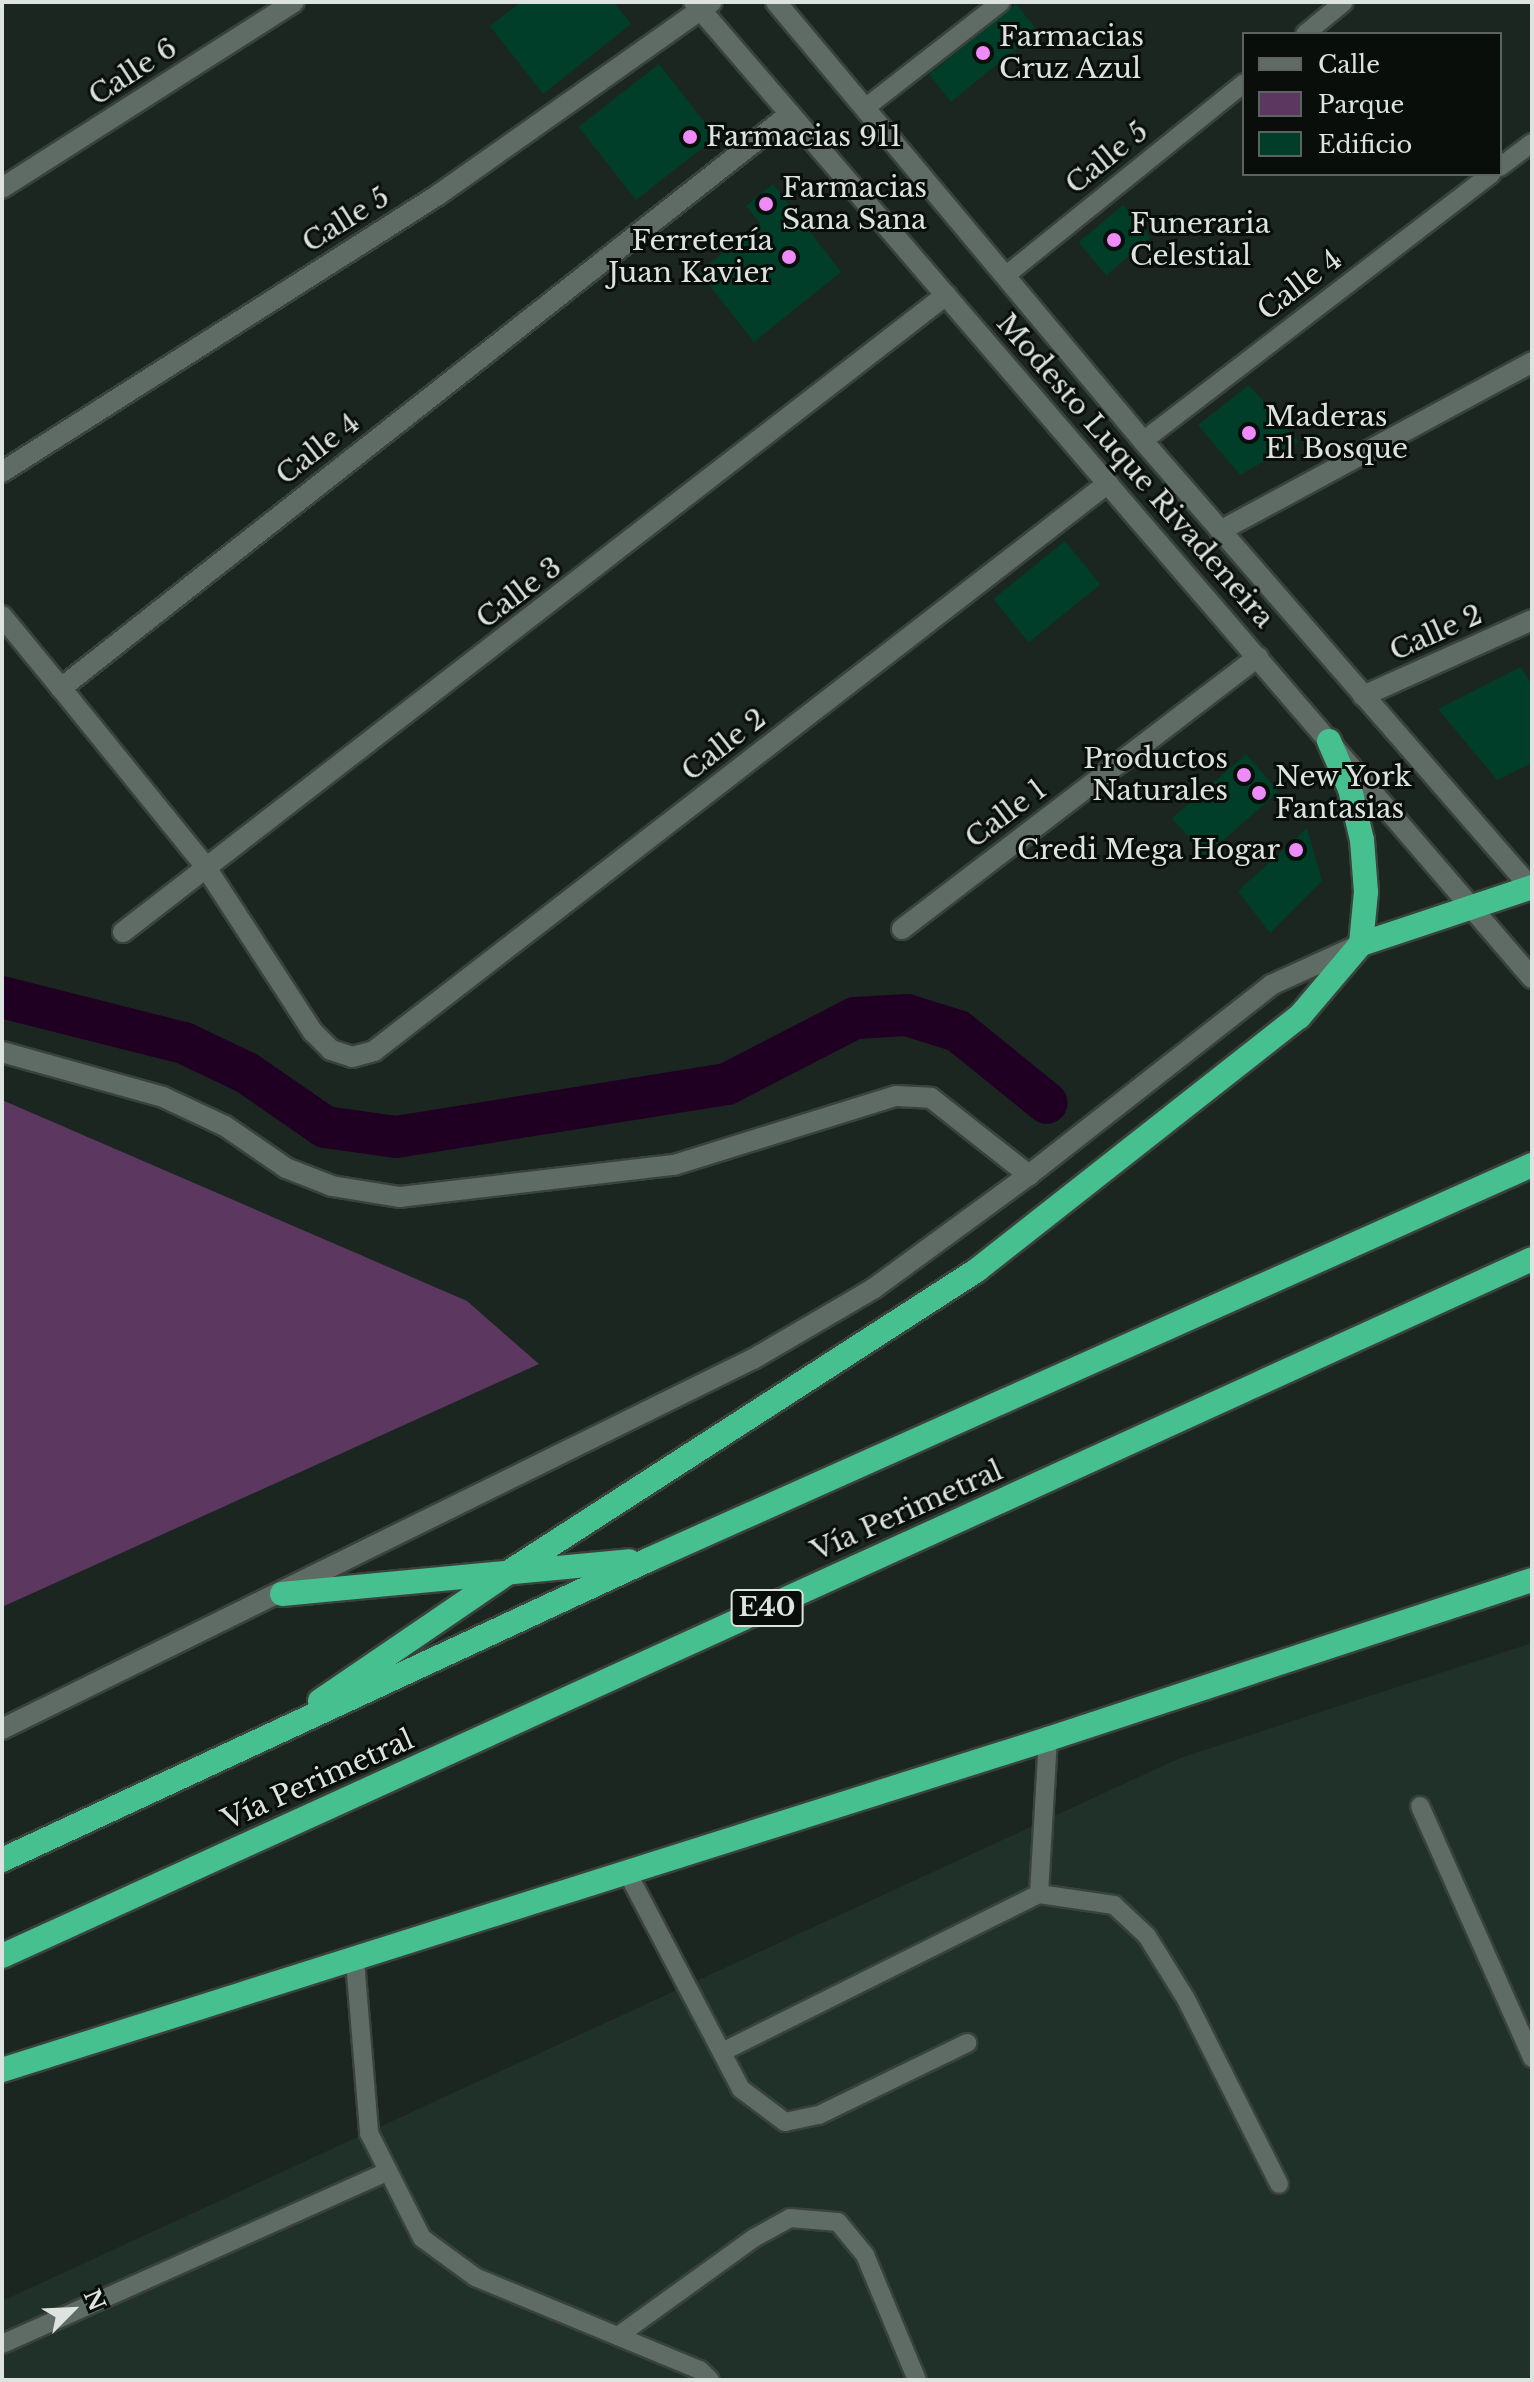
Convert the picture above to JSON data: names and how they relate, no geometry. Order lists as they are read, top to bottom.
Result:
{
  "streets": {
    "highway": ["Vía Perimetral", "E40"],
    "street": [
      "Calle 6",
      "Calle 5",
      "Calle 4",
      "Modesto Luque Rivadeneira",
      "Calle 3",
      "Calle 2",
      "Calle 1"
    ]
  },
  "crossings": [
    ["Calle 5", "Modesto Luque Rivadeneira"],
    ["Calle 4", "Modesto Luque Rivadeneira"],
    ["Modesto Luque Rivadeneira", "Calle 3"],
    ["Modesto Luque Rivadeneira", "Calle 2"],
    ["Modesto Luque Rivadeneira", "Calle 1"],
    ["Calle 3", "Calle 2"]
  ],
  "places": [
    "Farmacias Cruz Azul",
    "Farmacias 911",
    "Farmacias Sana Sana",
    "Funeraria Celestial",
    "Ferretería Juan Kavier",
    "Maderas El Bosque",
    "Productos Naturales",
    "New York Fantasias",
    "Credi Mega Hogar"
  ],
  "legend": ["Calle", "Parque", "Edificio"],
  "north": "top right"
}
